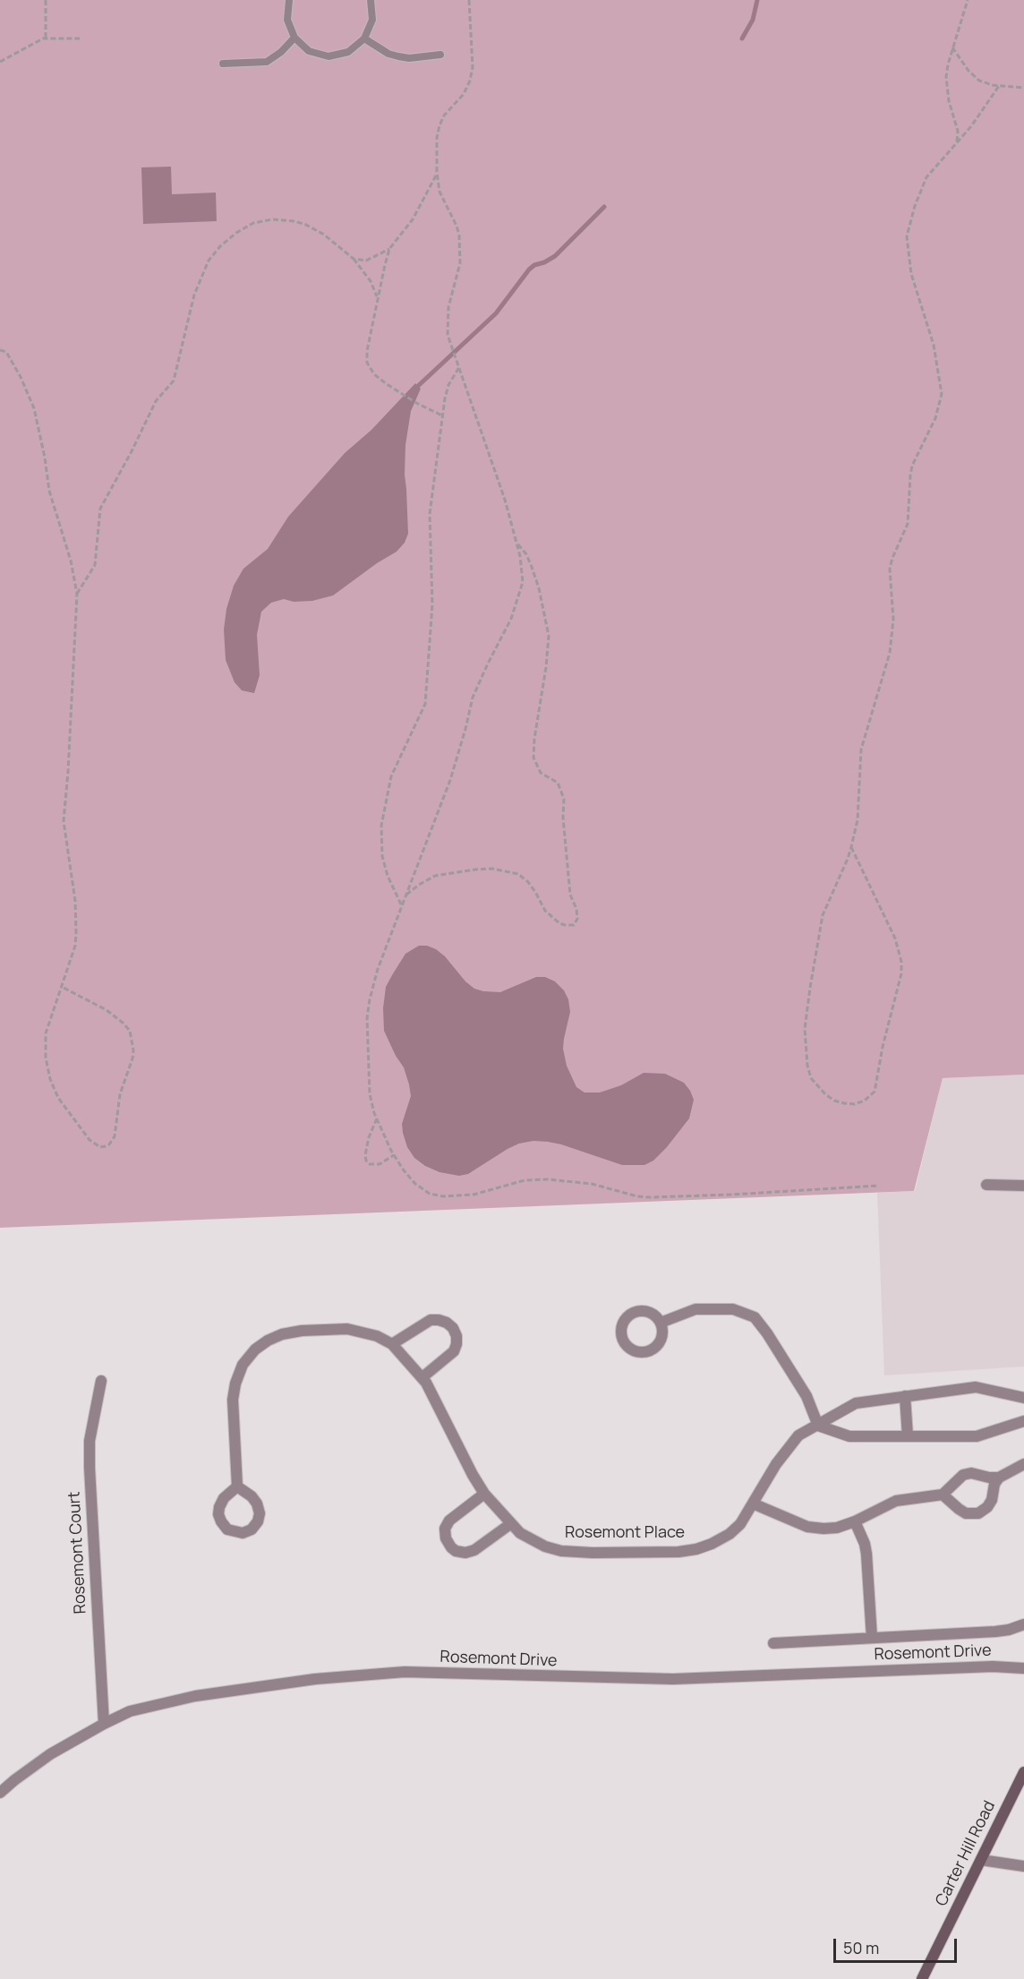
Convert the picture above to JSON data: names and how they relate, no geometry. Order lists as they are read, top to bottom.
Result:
{
  "streets": {
    "main road": ["Carter Hill Road"],
    "street": ["Rosemont Place", "Rosemont Court", "Rosemont Drive"]
  },
  "crossings": [
    ["Rosemont Court", "Rosemont Drive"]
  ],
  "scale_bar": "50 m"
}
